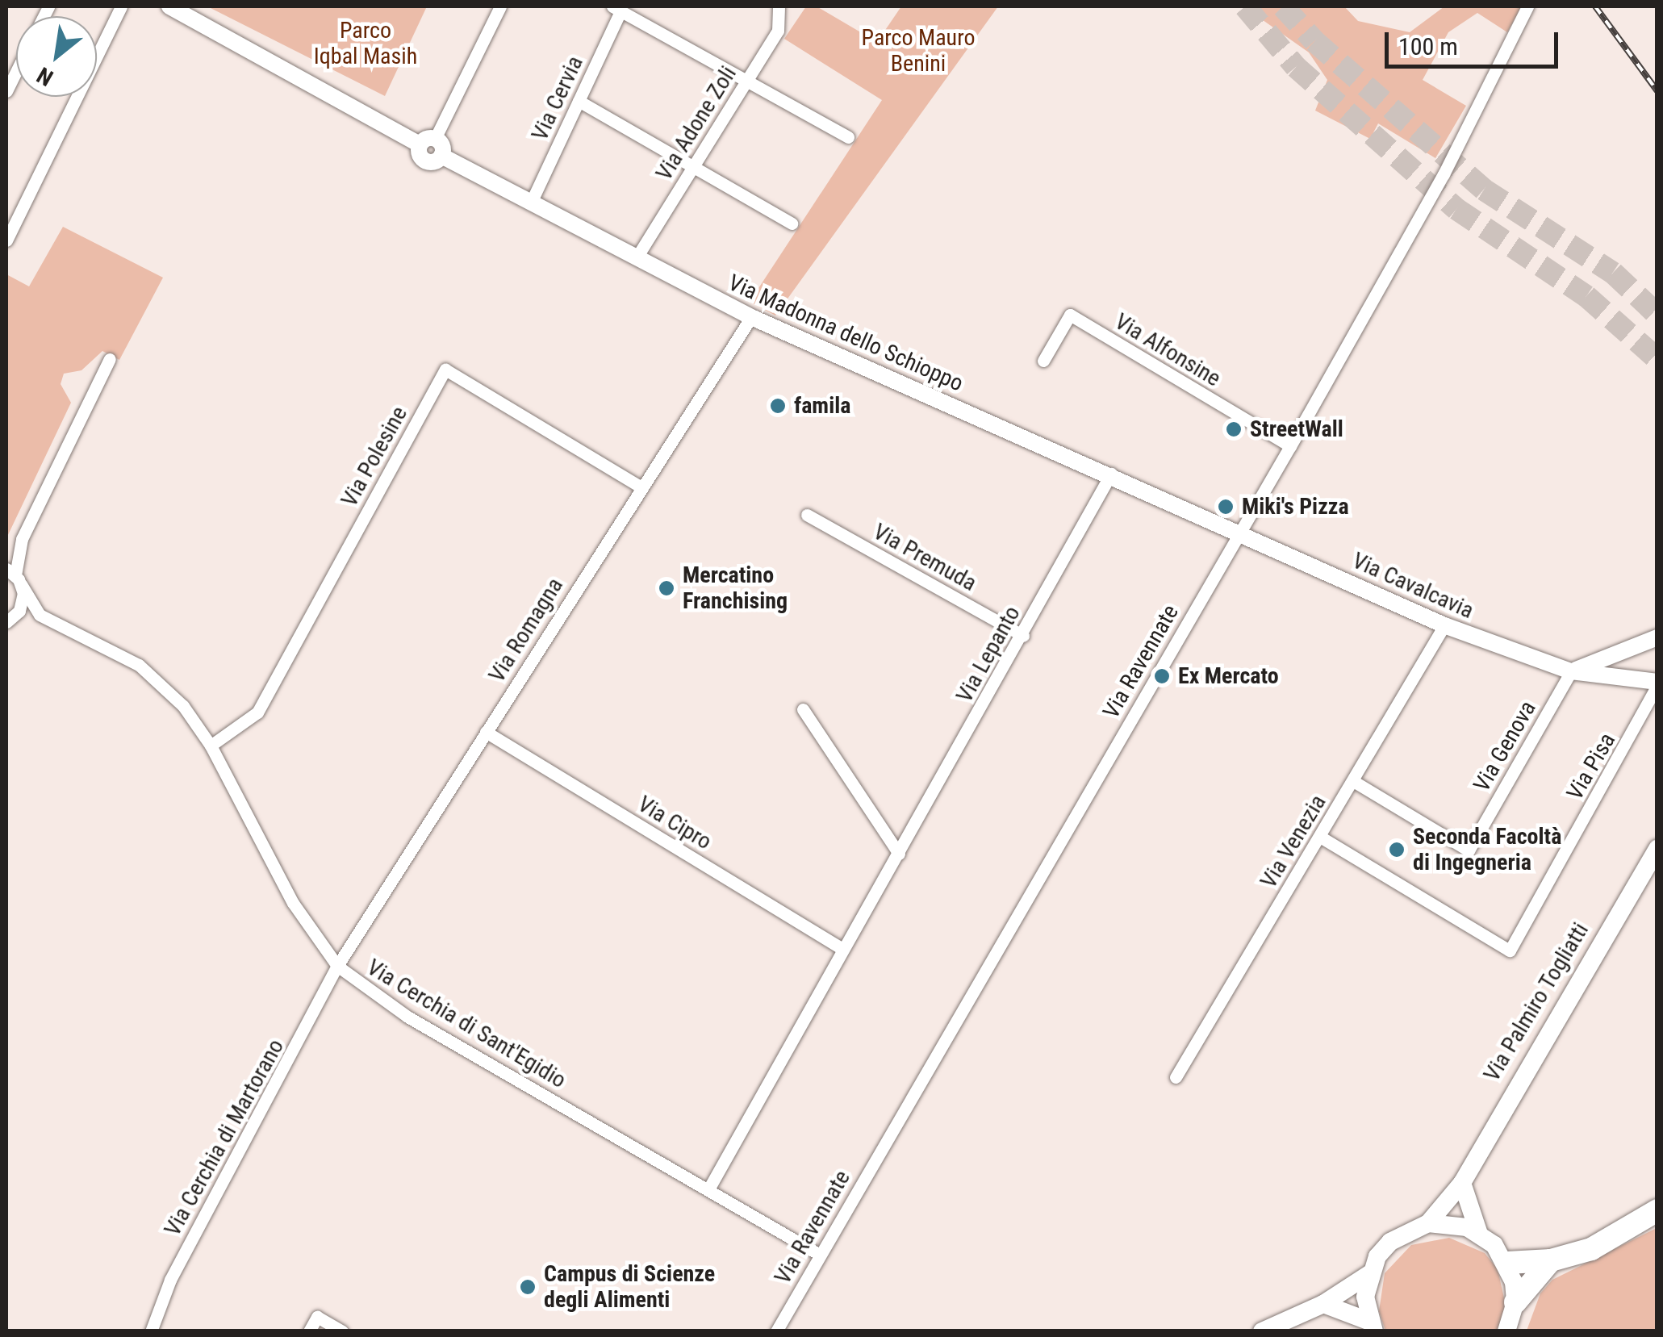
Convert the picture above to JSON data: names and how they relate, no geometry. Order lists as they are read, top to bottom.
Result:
{
  "streets": {
    "main road": ["Via Palmiro Togliatti"],
    "street": [
      "Via Cervia",
      "Via Adone Zoli",
      "Via Madonna dello Schioppo",
      "Via Alfonsine",
      "Via Polesine",
      "Via Premuda",
      "Via Cavalcavia",
      "Via Romagna",
      "Via Lepanto",
      "Via Ravennate",
      "Via Genova",
      "Via Pisa",
      "Via Cipro",
      "Via Venezia",
      "Via Cerchia di Sant'Egidio",
      "Via Cerchia di Martorano"
    ]
  },
  "crossings": [
    ["Via Cervia", "Via Madonna dello Schioppo"],
    ["Via Adone Zoli", "Via Madonna dello Schioppo"],
    ["Via Madonna dello Schioppo", "Via Cavalcavia"],
    ["Via Madonna dello Schioppo", "Via Romagna"],
    ["Via Madonna dello Schioppo", "Via Lepanto"],
    ["Via Madonna dello Schioppo", "Via Ravennate"],
    ["Via Alfonsine", "Via Ravennate"],
    ["Via Polesine", "Via Romagna"],
    ["Via Polesine", "Via Cerchia di Sant'Egidio"],
    ["Via Premuda", "Via Lepanto"],
    ["Via Cavalcavia", "Via Ravennate"],
    ["Via Cavalcavia", "Via Genova"],
    ["Via Cavalcavia", "Via Pisa"],
    ["Via Cavalcavia", "Via Venezia"],
    ["Via Romagna", "Via Cipro"],
    ["Via Romagna", "Via Cerchia di Sant'Egidio"],
    ["Via Romagna", "Via Cerchia di Martorano"],
    ["Via Lepanto", "Via Cipro"],
    ["Via Lepanto", "Via Cerchia di Sant'Egidio"],
    ["Via Ravennate", "Via Cerchia di Sant'Egidio"],
    ["Via Genova", "Via Venezia"],
    ["Via Pisa", "Via Venezia"],
    ["Via Cerchia di Sant'Egidio", "Via Cerchia di Martorano"]
  ],
  "parks": ["Parco Iqbal Masih", "Parco Mauro Benini"],
  "places": [
    "famila",
    "StreetWall",
    "Miki's Pizza",
    "Mercatino Franchising",
    "Ex Mercato",
    "Seconda Facoltà di Ingegneria",
    "Campus di Scienze degli Alimenti"
  ],
  "scale_bar": "100 m",
  "north": "bottom left"
}
